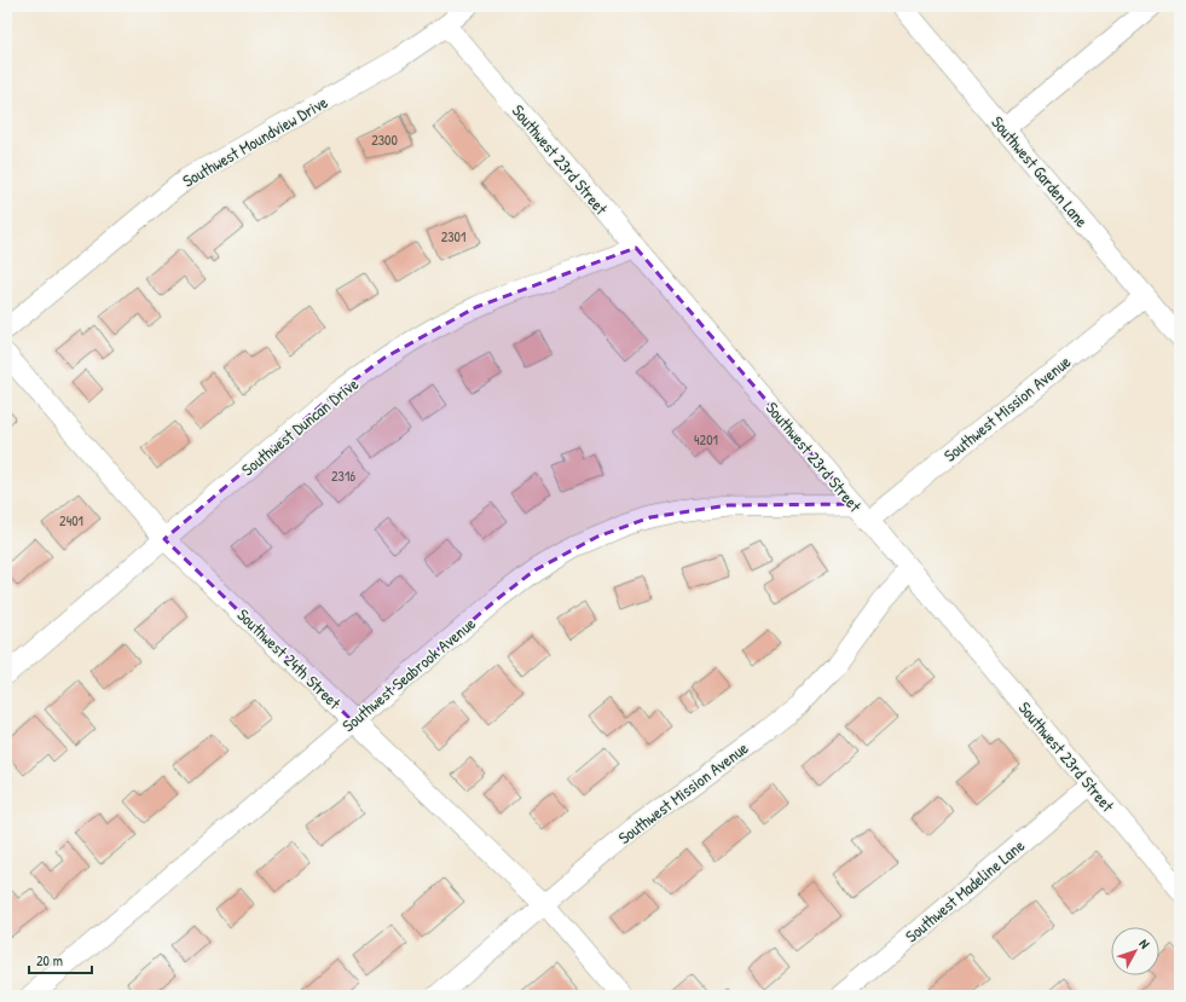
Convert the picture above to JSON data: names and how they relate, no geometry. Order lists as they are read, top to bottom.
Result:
{
  "streets": {
    "street": [
      "Southwest Moundview Drive",
      "Southwest 23rd Street",
      "Southwest Garden Lane",
      "Southwest Mission Avenue",
      "Southwest Duncan Drive",
      "Southwest 24th Street",
      "Southwest Seabrook Avenue",
      "Southwest Madeline Lane"
    ]
  },
  "crossings": [
    ["Southwest Moundview Drive", "Southwest 23rd Street"],
    ["Southwest 23rd Street", "Southwest Mission Avenue"],
    ["Southwest 23rd Street", "Southwest Duncan Drive"],
    ["Southwest 23rd Street", "Southwest Seabrook Avenue"],
    ["Southwest 23rd Street", "Southwest Madeline Lane"],
    ["Southwest Garden Lane", "Southwest Mission Avenue"],
    ["Southwest Mission Avenue", "Southwest 24th Street"],
    ["Southwest Duncan Drive", "Southwest 24th Street"],
    ["Southwest 24th Street", "Southwest Seabrook Avenue"]
  ],
  "house_numbers": [
    "2300",
    "2301",
    "4201",
    "2316",
    "2401"
  ],
  "scale_bar": "20 m",
  "north": "top right"
}
